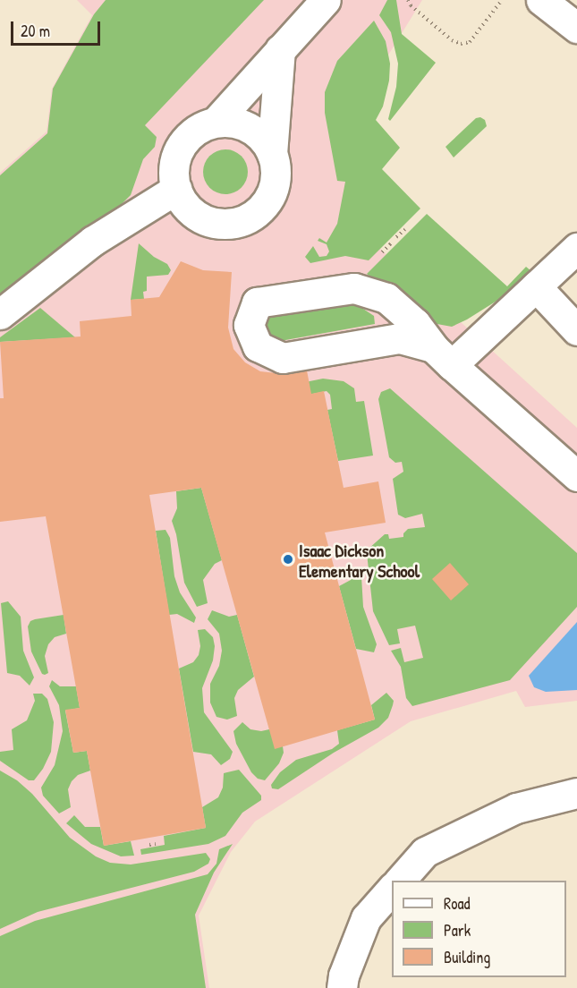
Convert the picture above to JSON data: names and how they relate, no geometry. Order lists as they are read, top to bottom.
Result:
{
  "places": ["Isaac Dickson Elementary School"],
  "legend": ["Road", "Park", "Building"],
  "scale_bar": "20 m"
}
